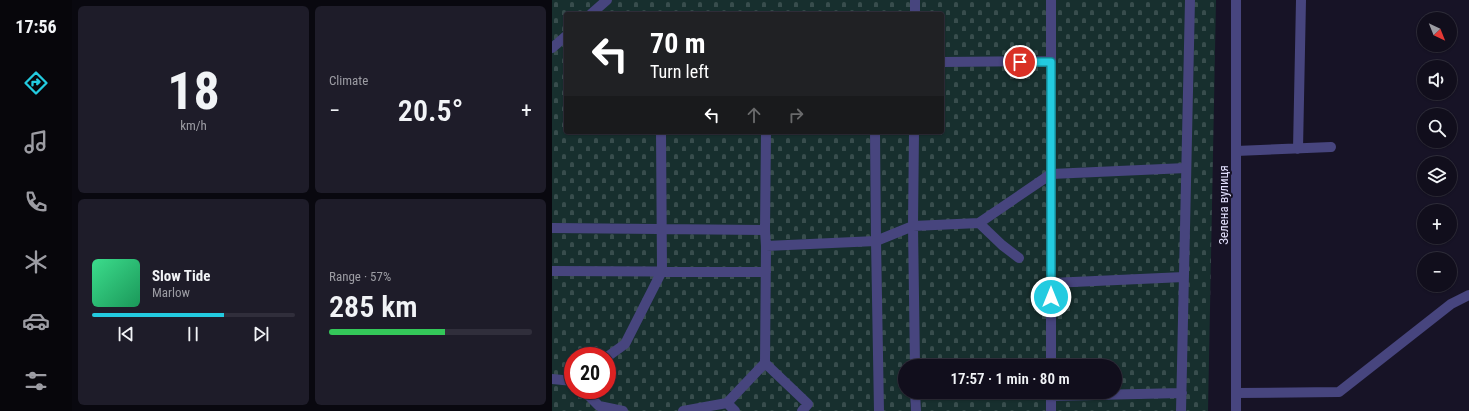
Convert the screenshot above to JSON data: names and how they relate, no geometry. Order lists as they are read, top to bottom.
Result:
{
  "streets": {
    "street": ["Зелена вулиця"]
  },
  "north": "bottom right",
  "page": {
    "tabs": "17:56",
    "tile": [
      ["18", "km/h"],
      "Climate",
      ["Range · 57%", "285 km"]
    ],
    "map_buttons": ["+", "−"],
    "turn": ["70 m", "Turn left"],
    "heat": ["−", "20.5°", "+"],
    "song": ["Slow Tide", "Marlow"],
    "limit": "20",
    "trip": "17:57 · 1 min · 80 m"
  }
}
